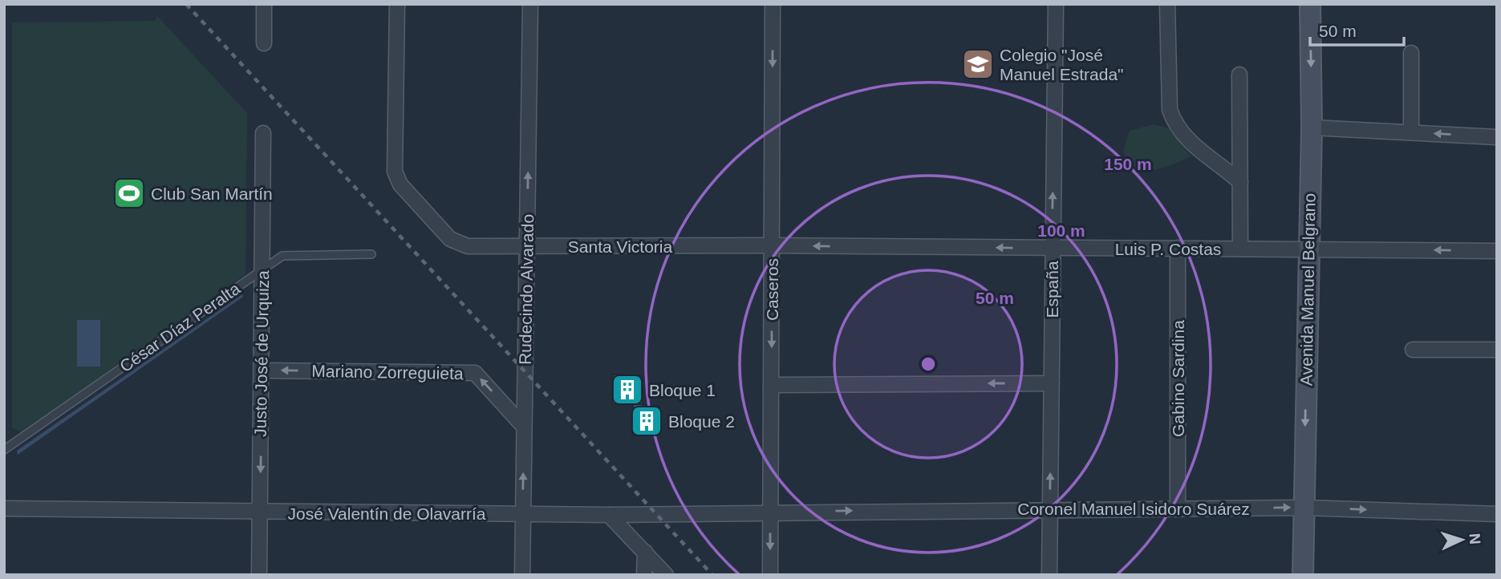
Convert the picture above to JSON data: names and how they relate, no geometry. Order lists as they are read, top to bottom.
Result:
{
  "streets": {
    "main road": ["Avenida Manuel Belgrano"],
    "street": [
      "Santa Victoria",
      "Luis P. Costas",
      "Rudecindo Alvarado",
      "Caseros",
      "España",
      "Justo José de Urquiza",
      "Mariano Zorreguieta",
      "Gabino Sardina",
      "Coronel Manuel Isidoro Suárez",
      "José Valentín de Olavarría"
    ],
    "lane": ["César Díaz Peralta"]
  },
  "crossings": [
    ["Santa Victoria", "Luis P. Costas"],
    ["Santa Victoria", "Rudecindo Alvarado"],
    ["Santa Victoria", "Caseros"],
    ["Luis P. Costas", "Caseros"],
    ["Luis P. Costas", "España"],
    ["Luis P. Costas", "Avenida Manuel Belgrano"],
    ["Luis P. Costas", "Gabino Sardina"],
    ["Rudecindo Alvarado", "Mariano Zorreguieta"],
    ["Rudecindo Alvarado", "José Valentín de Olavarría"],
    ["Caseros", "Coronel Manuel Isidoro Suárez"],
    ["Caseros", "José Valentín de Olavarría"],
    ["España", "Coronel Manuel Isidoro Suárez"],
    ["Avenida Manuel Belgrano", "Coronel Manuel Isidoro Suárez"],
    ["César Díaz Peralta", "Justo José de Urquiza"],
    ["Justo José de Urquiza", "Mariano Zorreguieta"],
    ["Justo José de Urquiza", "José Valentín de Olavarría"],
    ["Gabino Sardina", "Coronel Manuel Isidoro Suárez"],
    ["Coronel Manuel Isidoro Suárez", "José Valentín de Olavarría"]
  ],
  "one_way": [
    "Rudecindo Alvarado",
    "Caseros",
    "España",
    "Avenida Manuel Belgrano",
    "Mariano Zorreguieta"
  ],
  "places": {
    "school or university": ["Colegio \"José Manuel Estrada\""],
    "sports": ["Club San Martín"],
    "building": ["Bloque 1", "Bloque 2"]
  },
  "scale_bar": "50 m",
  "north": "right",
  "rings": ["150 m", "100 m", "50 m"]
}
